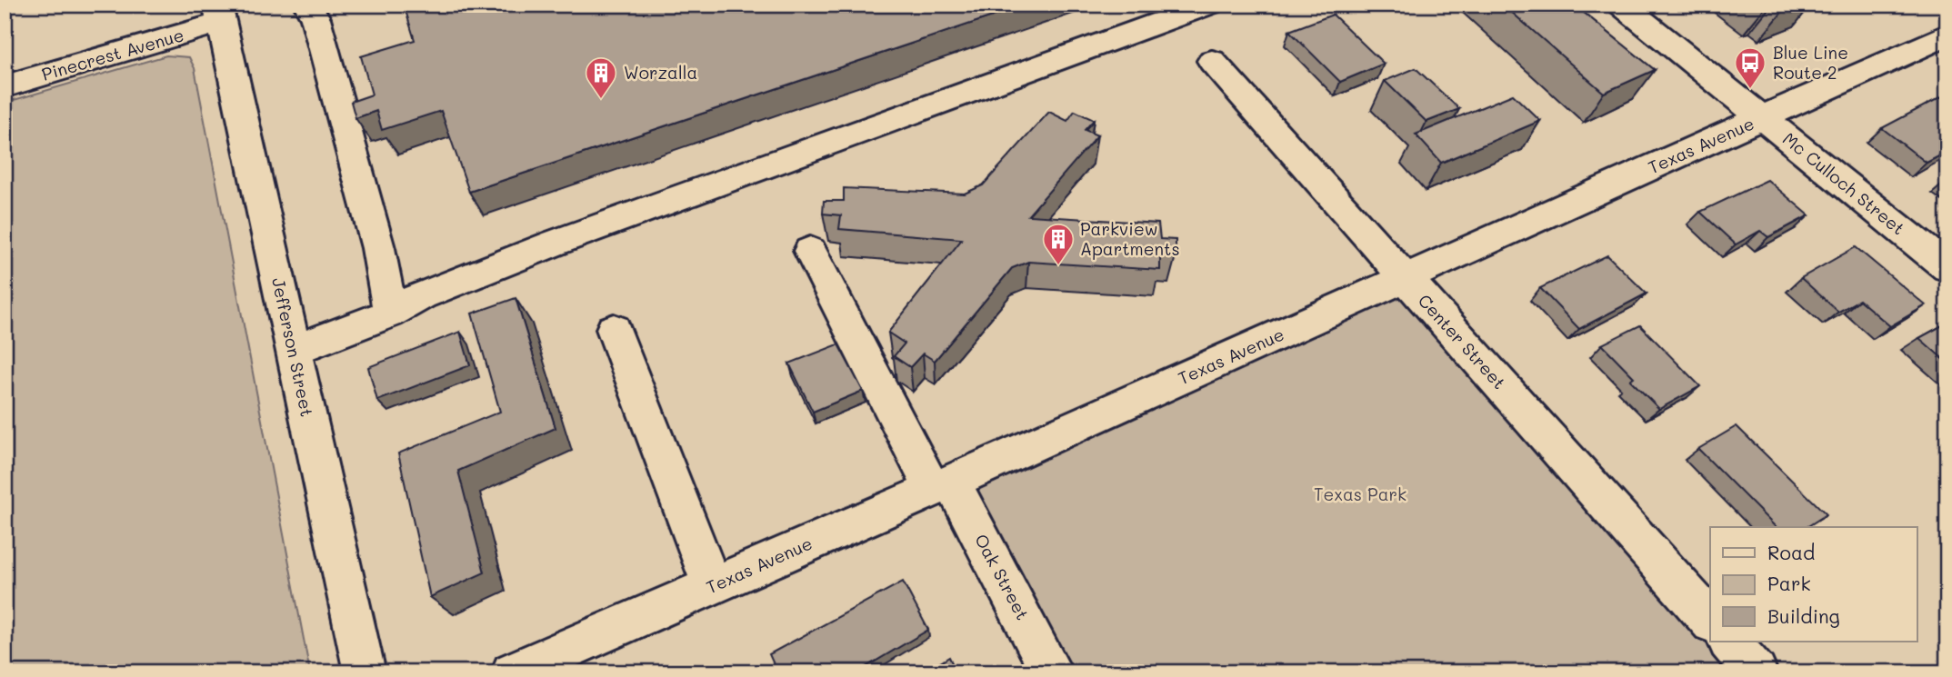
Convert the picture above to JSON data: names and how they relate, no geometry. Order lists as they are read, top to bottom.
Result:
{
  "streets": {
    "street": [
      "Pinecrest Avenue",
      "Texas Avenue",
      "Mc Culloch Street",
      "Center Street",
      "Jefferson Street",
      "Oak Street"
    ]
  },
  "crossings": [
    ["Pinecrest Avenue", "Jefferson Street"],
    ["Texas Avenue", "Mc Culloch Street"],
    ["Texas Avenue", "Center Street"],
    ["Texas Avenue", "Oak Street"]
  ],
  "parks": ["Texas Park"],
  "places": {
    "bus stop": ["Blue Line Route 2"],
    "building": ["Worzalla", "Parkview Apartments"]
  },
  "legend": ["Road", "Park", "Building"]
}
